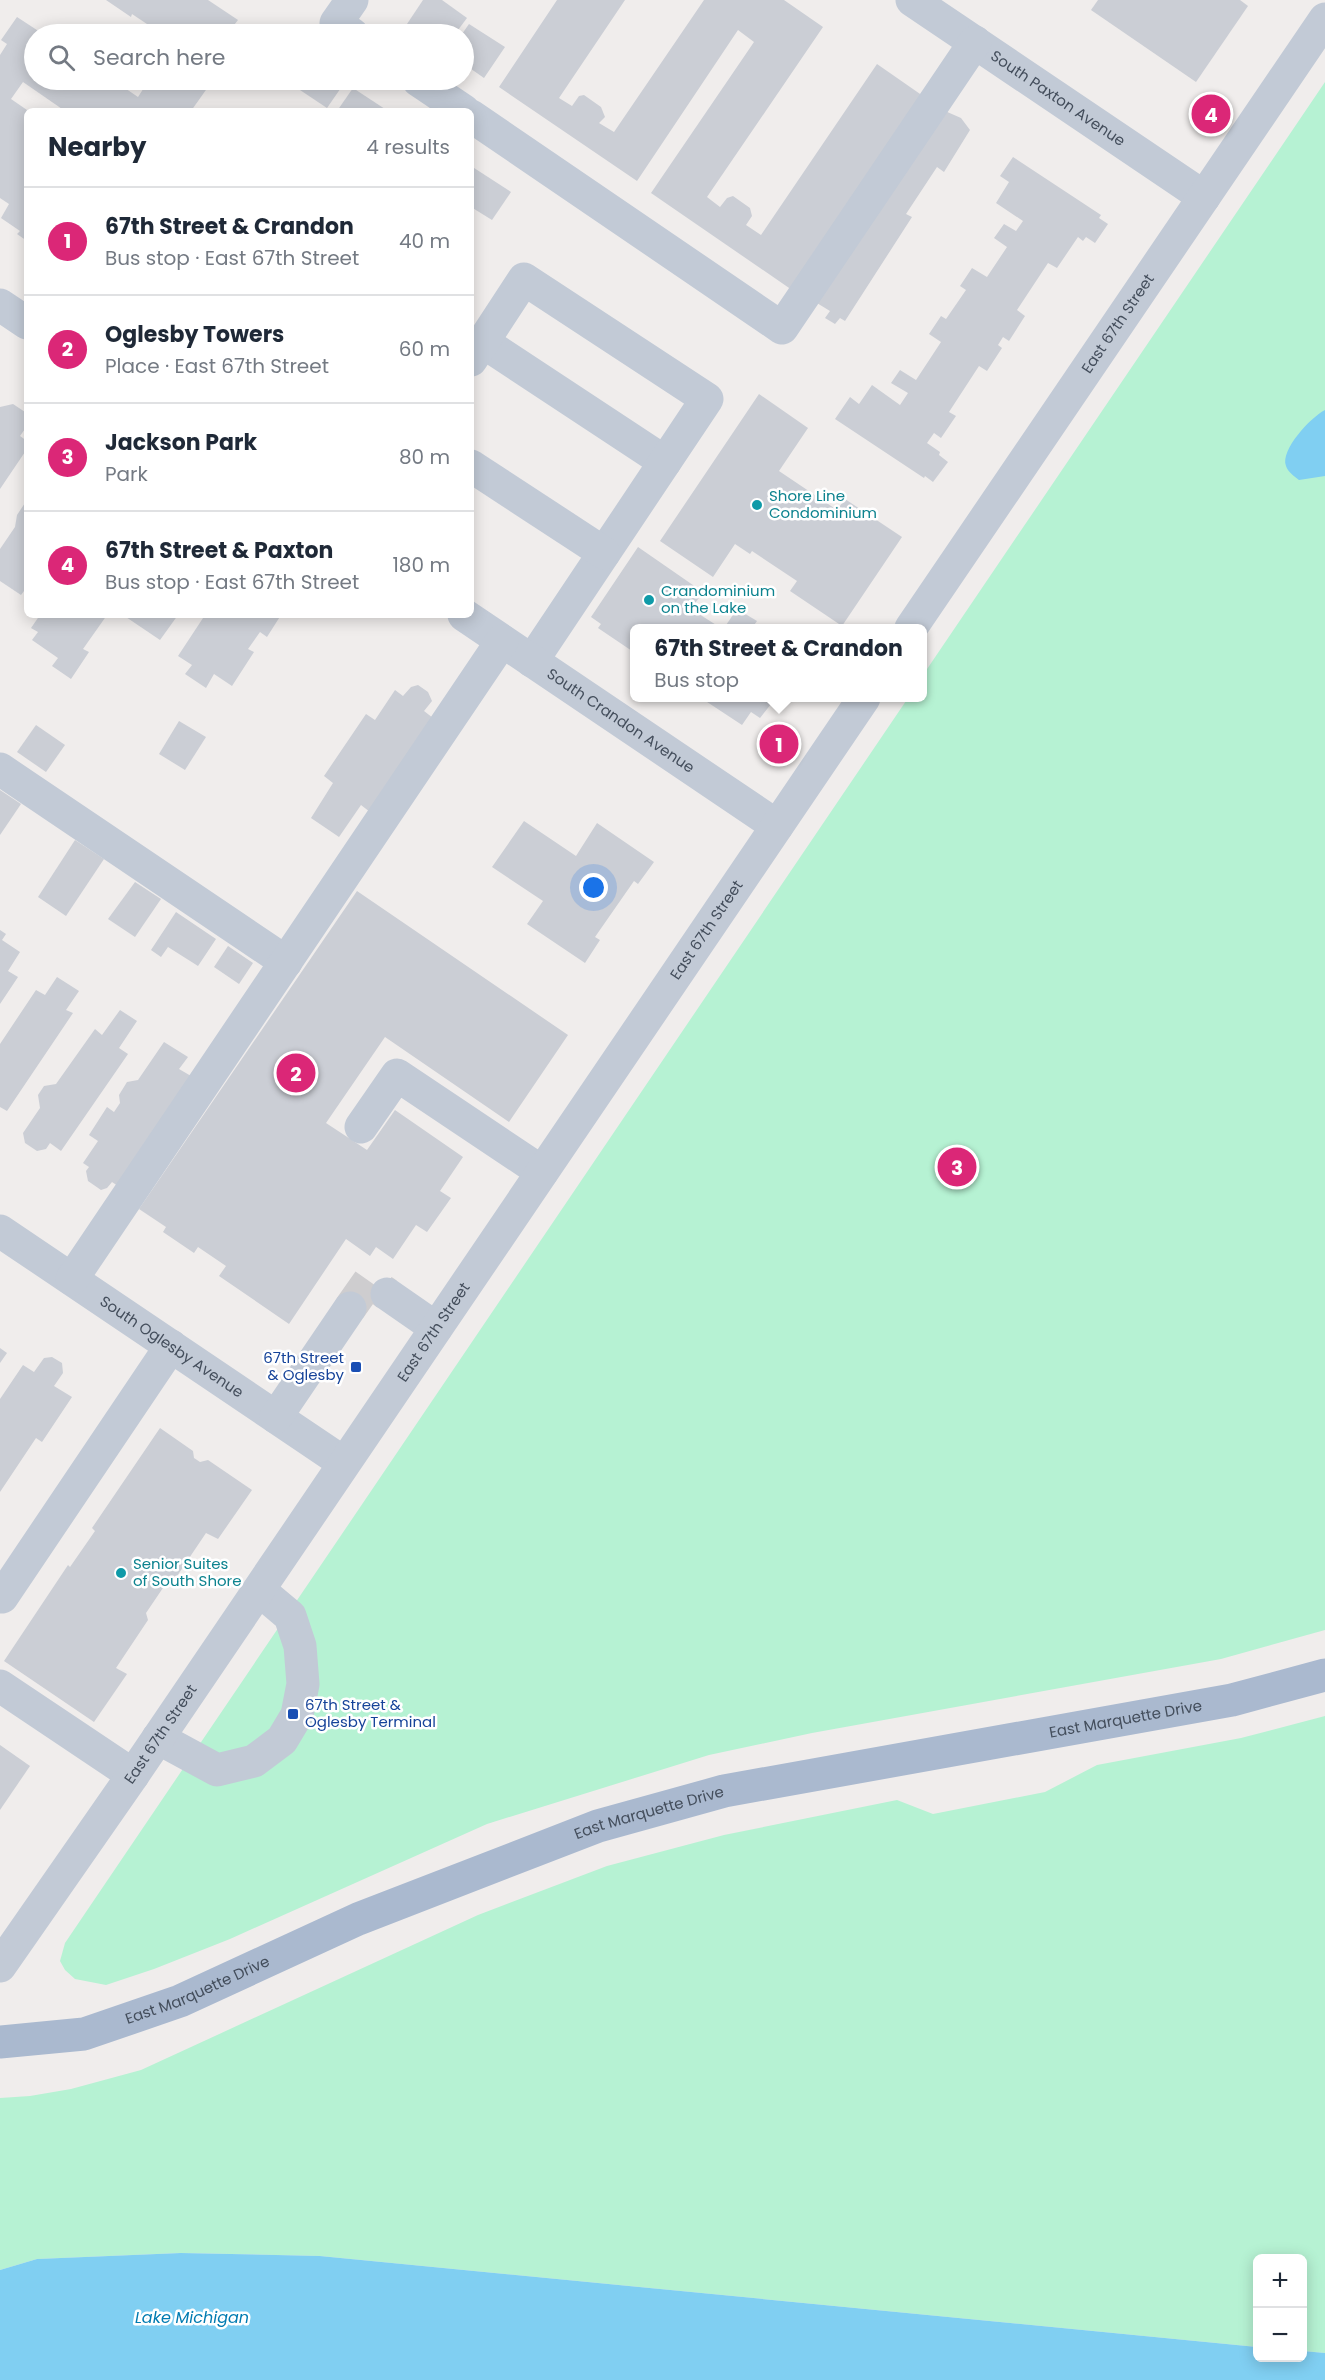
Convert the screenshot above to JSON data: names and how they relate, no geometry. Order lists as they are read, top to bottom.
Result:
{
  "streets": {
    "main road": ["East Marquette Drive"],
    "street": [
      "South Paxton Avenue",
      "East 67th Street",
      "South Crandon Avenue",
      "South Oglesby Avenue"
    ]
  },
  "crossings": [
    ["South Paxton Avenue", "East 67th Street"],
    ["East 67th Street", "South Crandon Avenue"],
    ["East 67th Street", "South Oglesby Avenue"]
  ],
  "water": ["Lake Michigan"],
  "places": {
    "other": ["Shore Line Condominium", "Crandominium on the Lake", "Senior Suites of South Shore"],
    "transit": ["67th Street & Oglesby", "67th Street & Oglesby Terminal"]
  },
  "page": {
    "search": "Search here",
    "pins": [
      "4",
      "1",
      "2",
      "3"
    ],
    "heading": ["Nearby", "4 results"],
    "list": [
      {
        "mark": "1",
        "name": "67th Street & Crandon",
        "note": "Bus stop · East 67th Street",
        "value": "40 m"
      },
      {
        "mark": "2",
        "name": "Oglesby Towers",
        "note": "Place · East 67th Street",
        "value": "60 m"
      },
      {
        "mark": "3",
        "name": "Jackson Park",
        "note": "Park",
        "value": "80 m"
      },
      {
        "mark": "4",
        "name": "67th Street & Paxton",
        "note": "Bus stop · East 67th Street",
        "value": "180 m"
      }
    ],
    "popup": ["67th Street & Crandon", "Bus stop"],
    "map_buttons": ["+", "−"]
  }
}
